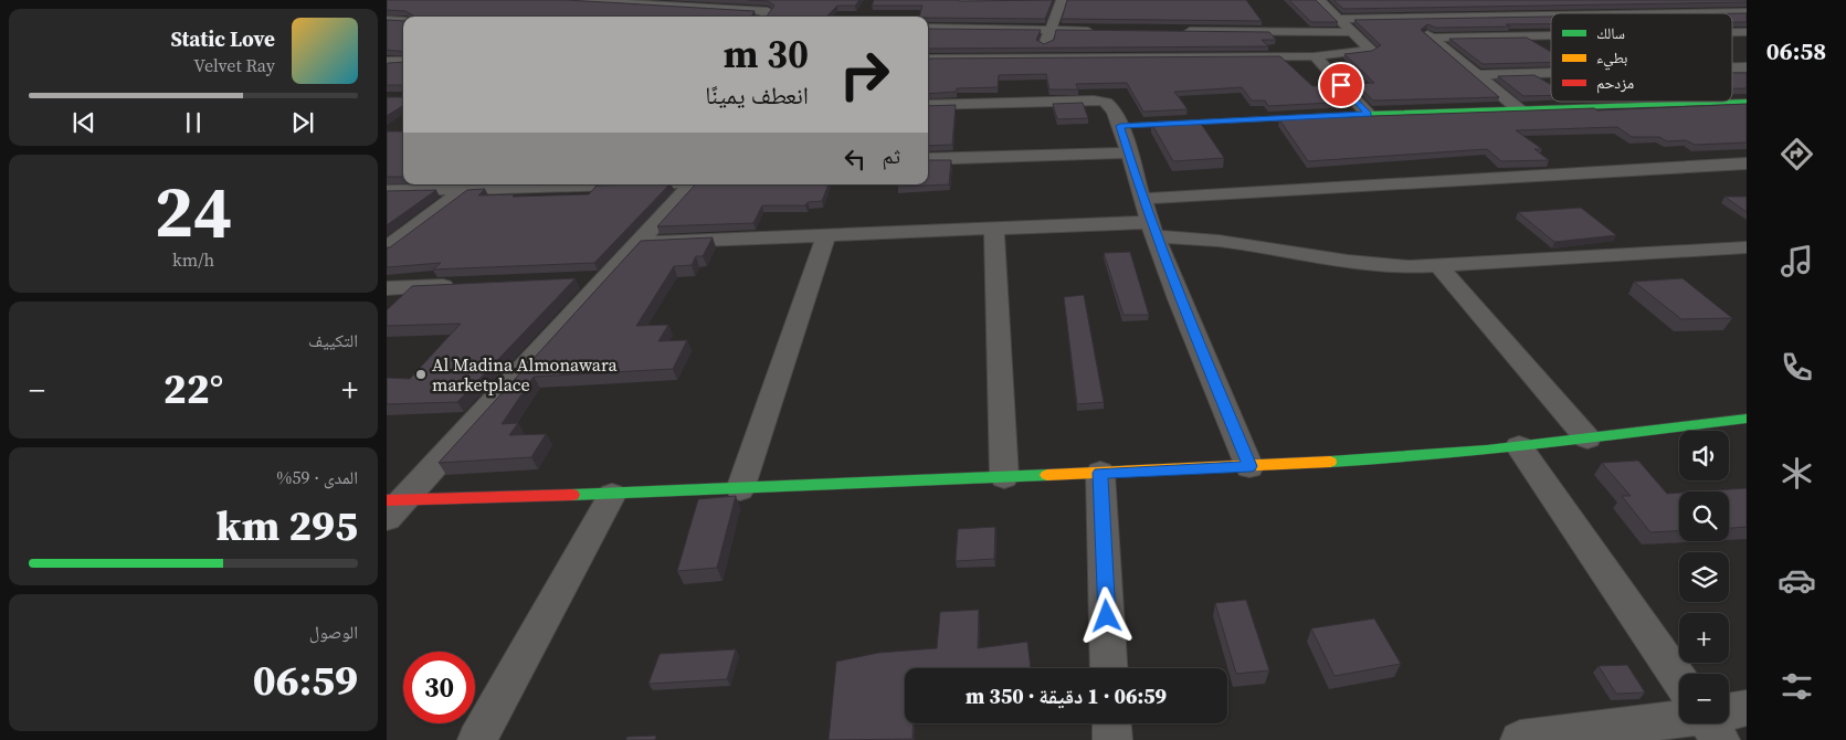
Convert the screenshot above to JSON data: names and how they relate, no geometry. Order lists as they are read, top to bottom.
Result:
{
  "places": ["Al Madina Almonawara marketplace"],
  "legend": ["سالك", "بطيء", "مزدحم"],
  "page": {
    "tabs": "06:58",
    "turn": ["30 m", "انعطف يمينًا"],
    "song": ["Static Love", "Velvet Ray"],
    "then": "ثم",
    "tile": [
      ["24", "km/h"],
      "التكييف",
      ["المدى · 59%", "295 km"],
      ["الوصول", "06:59"]
    ],
    "heat": ["−", "22°", "+"],
    "map_buttons": ["+", "−"],
    "limit": "30",
    "trip": "06:59 · 1 دقيقة · 350 m"
  }
}
